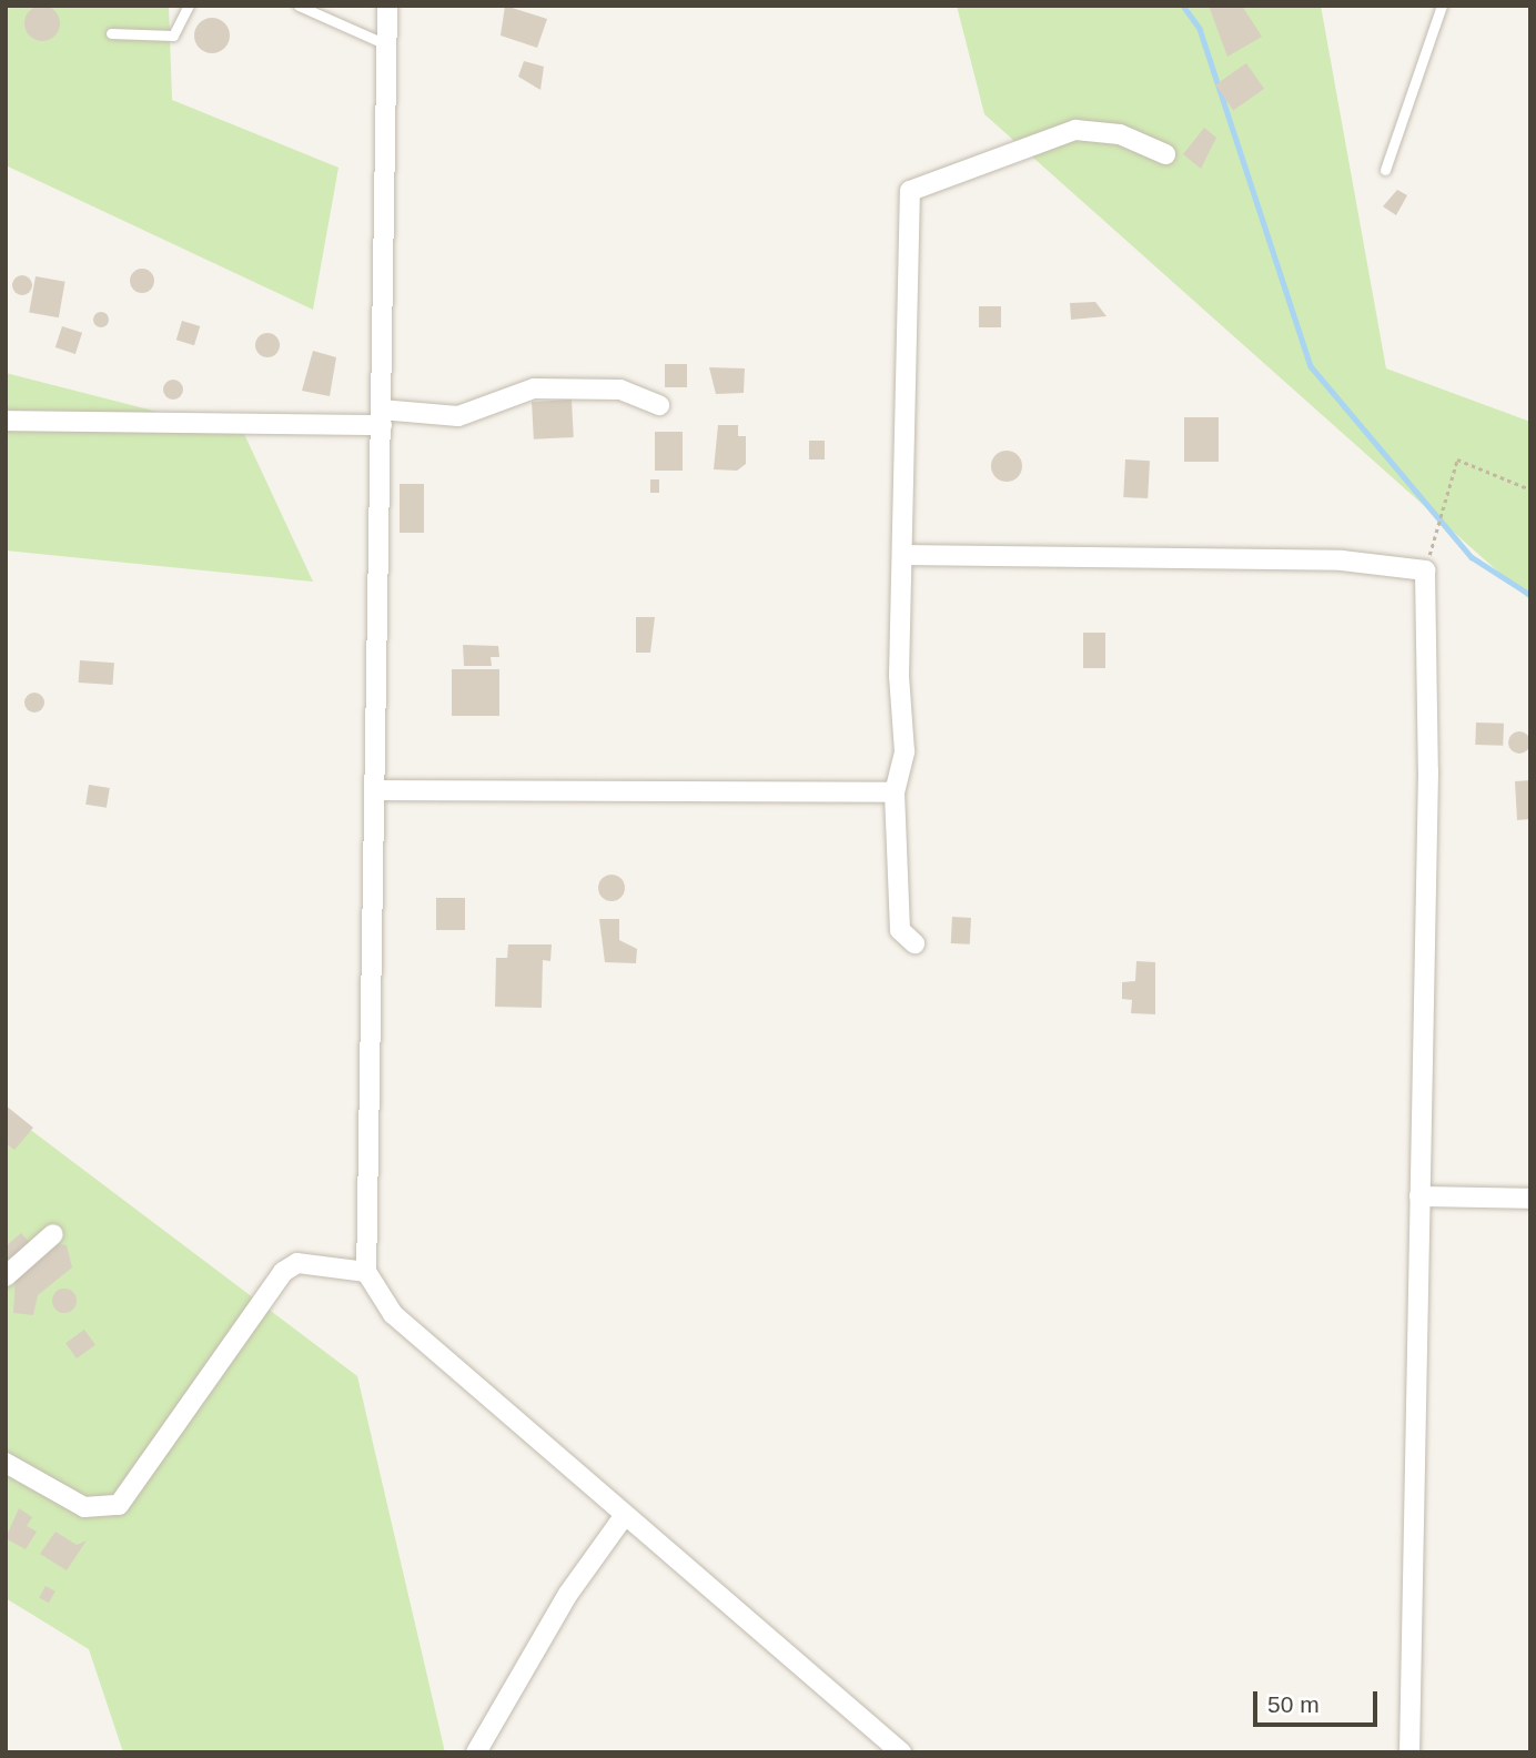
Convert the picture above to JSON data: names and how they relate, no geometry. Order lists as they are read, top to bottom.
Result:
{
  "scale_bar": "50 m"
}
